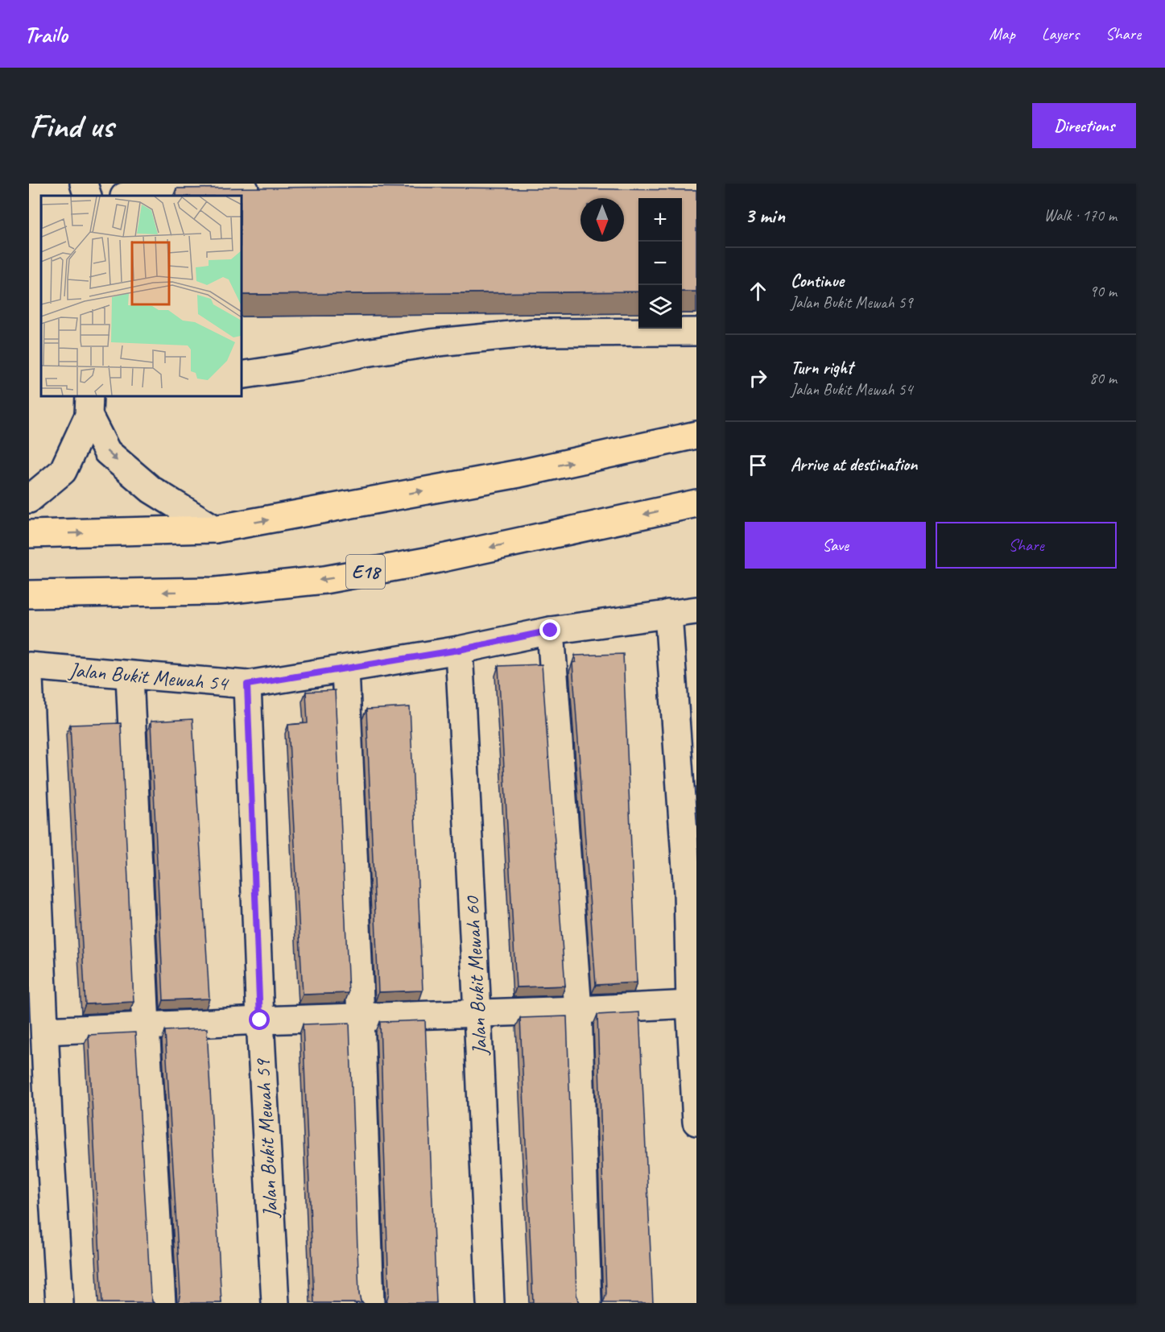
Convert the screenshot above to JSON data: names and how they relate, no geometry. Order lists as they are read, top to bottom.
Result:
{
  "streets": {
    "highway": ["E18"],
    "street": ["Jalan Bukit Mewah 54", "Jalan Bukit Mewah 60", "Jalan Bukit Mewah 59"]
  },
  "crossings": [
    ["Jalan Bukit Mewah 54", "Jalan Bukit Mewah 60"],
    ["Jalan Bukit Mewah 54", "Jalan Bukit Mewah 59"]
  ],
  "north": "bottom",
  "page": {
    "header": "Trailo",
    "nav": ["Map", "Layers", "Share"],
    "buttons": [
      "Directions",
      ["Save", "Share"]
    ],
    "title": "Find us",
    "heading": ["3 min", "Walk · 170 m"],
    "map_buttons": ["+", "−"],
    "list": [
      ["Continue", "Jalan Bukit Mewah 59", "90 m"],
      ["Turn right", "Jalan Bukit Mewah 54", "80 m"],
      "Arrive at destination"
    ]
  }
}
